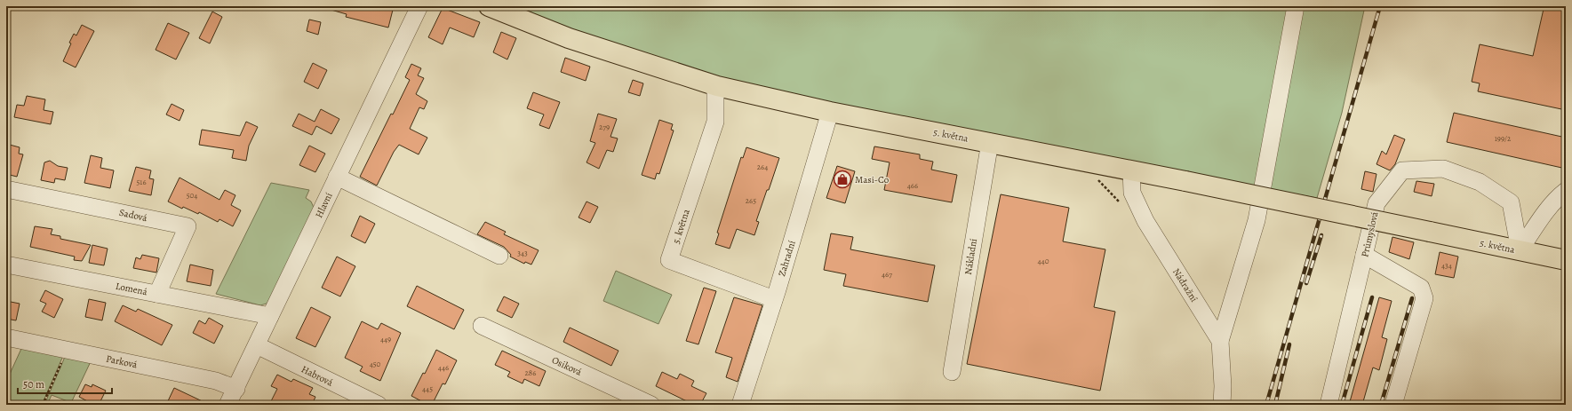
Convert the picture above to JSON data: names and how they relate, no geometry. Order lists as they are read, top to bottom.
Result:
{
  "streets": {
    "main road": ["5. května"],
    "street": [
      "Hlavní",
      "Sadová",
      "Průmyslová",
      "Nákladní",
      "Zahradní",
      "Nádražní",
      "Lomená",
      "Parková",
      "Osiková",
      "Habrová"
    ]
  },
  "crossings": [
    ["5. května", "Průmyslová"],
    ["5. května", "Nákladní"],
    ["5. května", "Zahradní"],
    ["5. května", "Nádražní"],
    ["Hlavní", "Lomená"],
    ["Hlavní", "Parková"],
    ["Hlavní", "Habrová"],
    ["Sadová", "Lomená"]
  ],
  "places": {
    "shop": ["Masi-Co"]
  },
  "house_numbers": [
    "279",
    "199/2",
    "264",
    "516",
    "466",
    "504",
    "265",
    "343",
    "440",
    "434",
    "467",
    "449",
    "450",
    "446",
    "286",
    "445"
  ],
  "scale_bar": "50 m"
}
